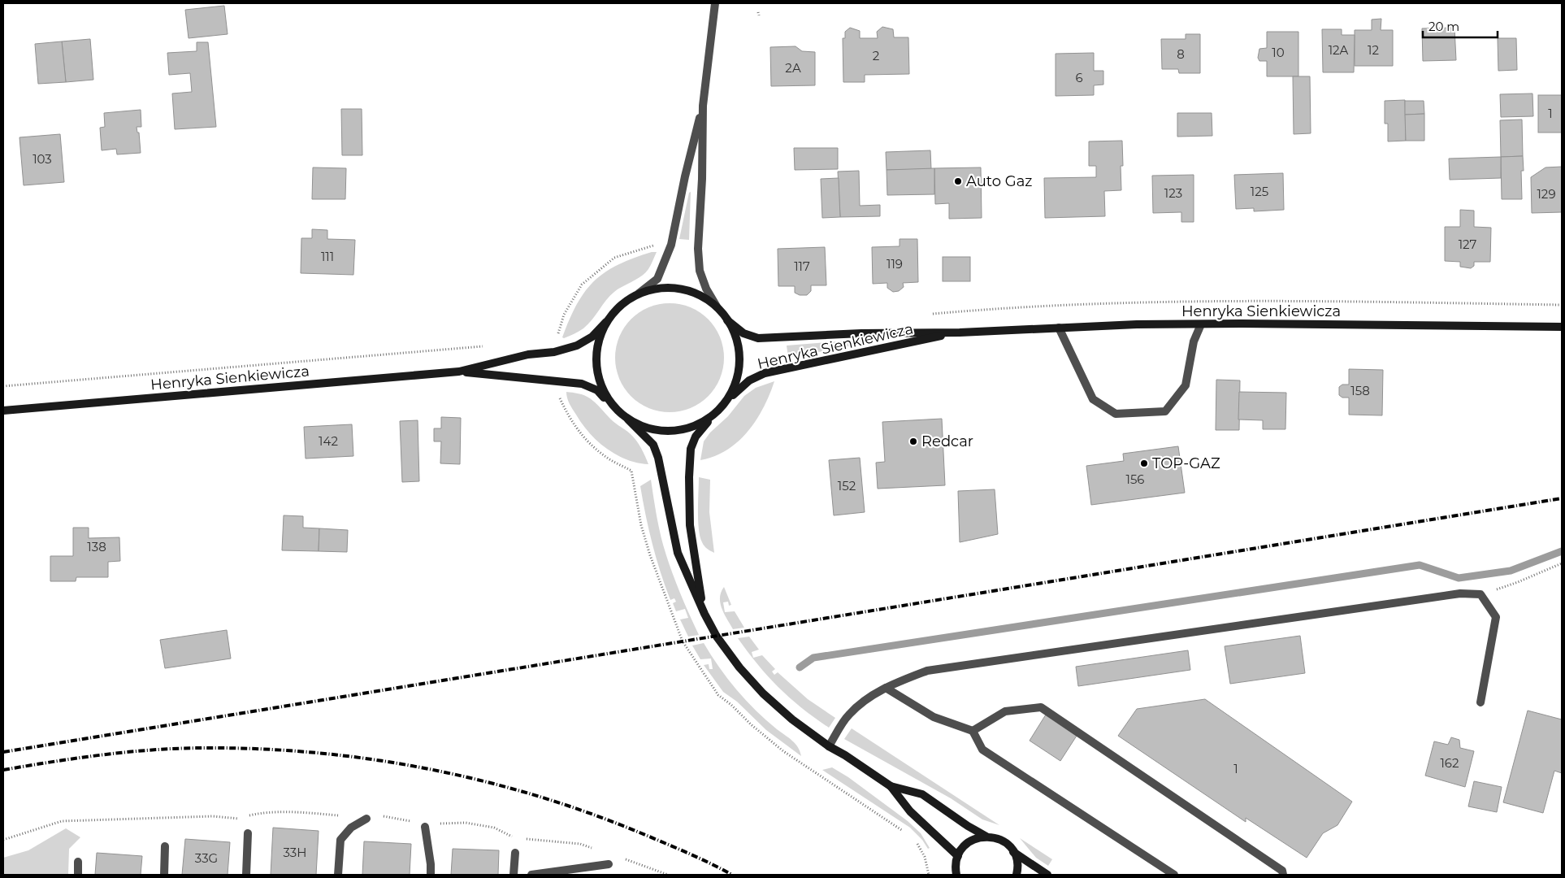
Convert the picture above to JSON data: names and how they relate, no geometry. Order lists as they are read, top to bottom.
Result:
{
  "streets": {
    "main road": ["Henryka Sienkiewicza"]
  },
  "places": ["Auto Gaz", "Redcar", "TOP-GAZ"],
  "house_numbers": [
    "12A",
    "12",
    "10",
    "8",
    "2",
    "2A",
    "6",
    "1",
    "103",
    "125",
    "123",
    "129",
    "127",
    "111",
    "119",
    "117",
    "158",
    "142",
    "156",
    "152",
    "138",
    "162",
    "1",
    "33H",
    "33G"
  ],
  "scale_bar": "20 m"
}
